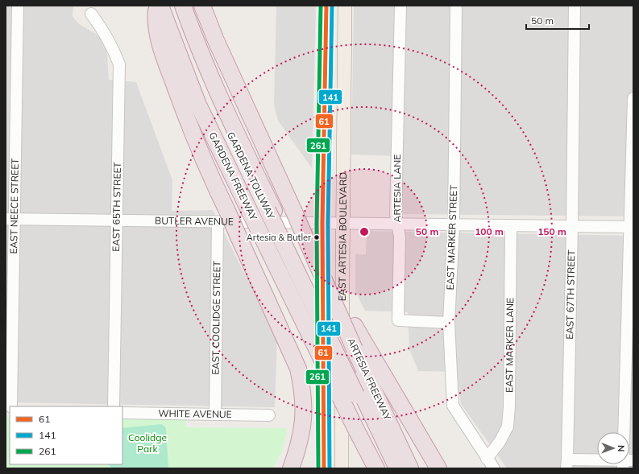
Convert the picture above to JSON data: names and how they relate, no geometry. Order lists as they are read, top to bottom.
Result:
{
  "streets": {
    "highway": ["GARDENA TOLLWAY", "GARDENA FREEWAY", "ARTESIA FREEWAY"],
    "main road": ["EAST ARTESIA BOULEVARD"],
    "street": [
      "ARTESIA LANE",
      "EAST NEECE STREET",
      "EAST 65TH STREET",
      "BUTLER AVENUE",
      "EAST MARKER STREET",
      "EAST 67TH STREET",
      "EAST COOLIDGE STREET",
      "EAST MARKER LANE",
      "WHITE AVENUE"
    ]
  },
  "crossings": [
    ["ARTESIA LANE", "BUTLER AVENUE"],
    ["ARTESIA LANE", "EAST MARKER STREET"],
    ["EAST NEECE STREET", "BUTLER AVENUE"],
    ["EAST 65TH STREET", "BUTLER AVENUE"],
    ["BUTLER AVENUE", "EAST ARTESIA BOULEVARD"],
    ["BUTLER AVENUE", "EAST MARKER STREET"],
    ["BUTLER AVENUE", "EAST 67TH STREET"],
    ["BUTLER AVENUE", "EAST COOLIDGE STREET"],
    ["BUTLER AVENUE", "EAST MARKER LANE"],
    ["EAST MARKER STREET", "EAST MARKER LANE"],
    ["EAST COOLIDGE STREET", "WHITE AVENUE"]
  ],
  "parks": ["Coolidge Park"],
  "places": ["Artesia & Butler"],
  "lines": ["transit line 61", "transit line 141", "transit line 261"],
  "legend": ["61", "141", "261"],
  "scale_bar": "50 m",
  "north": "right",
  "rings": ["50 m", "100 m", "150 m"]
}
